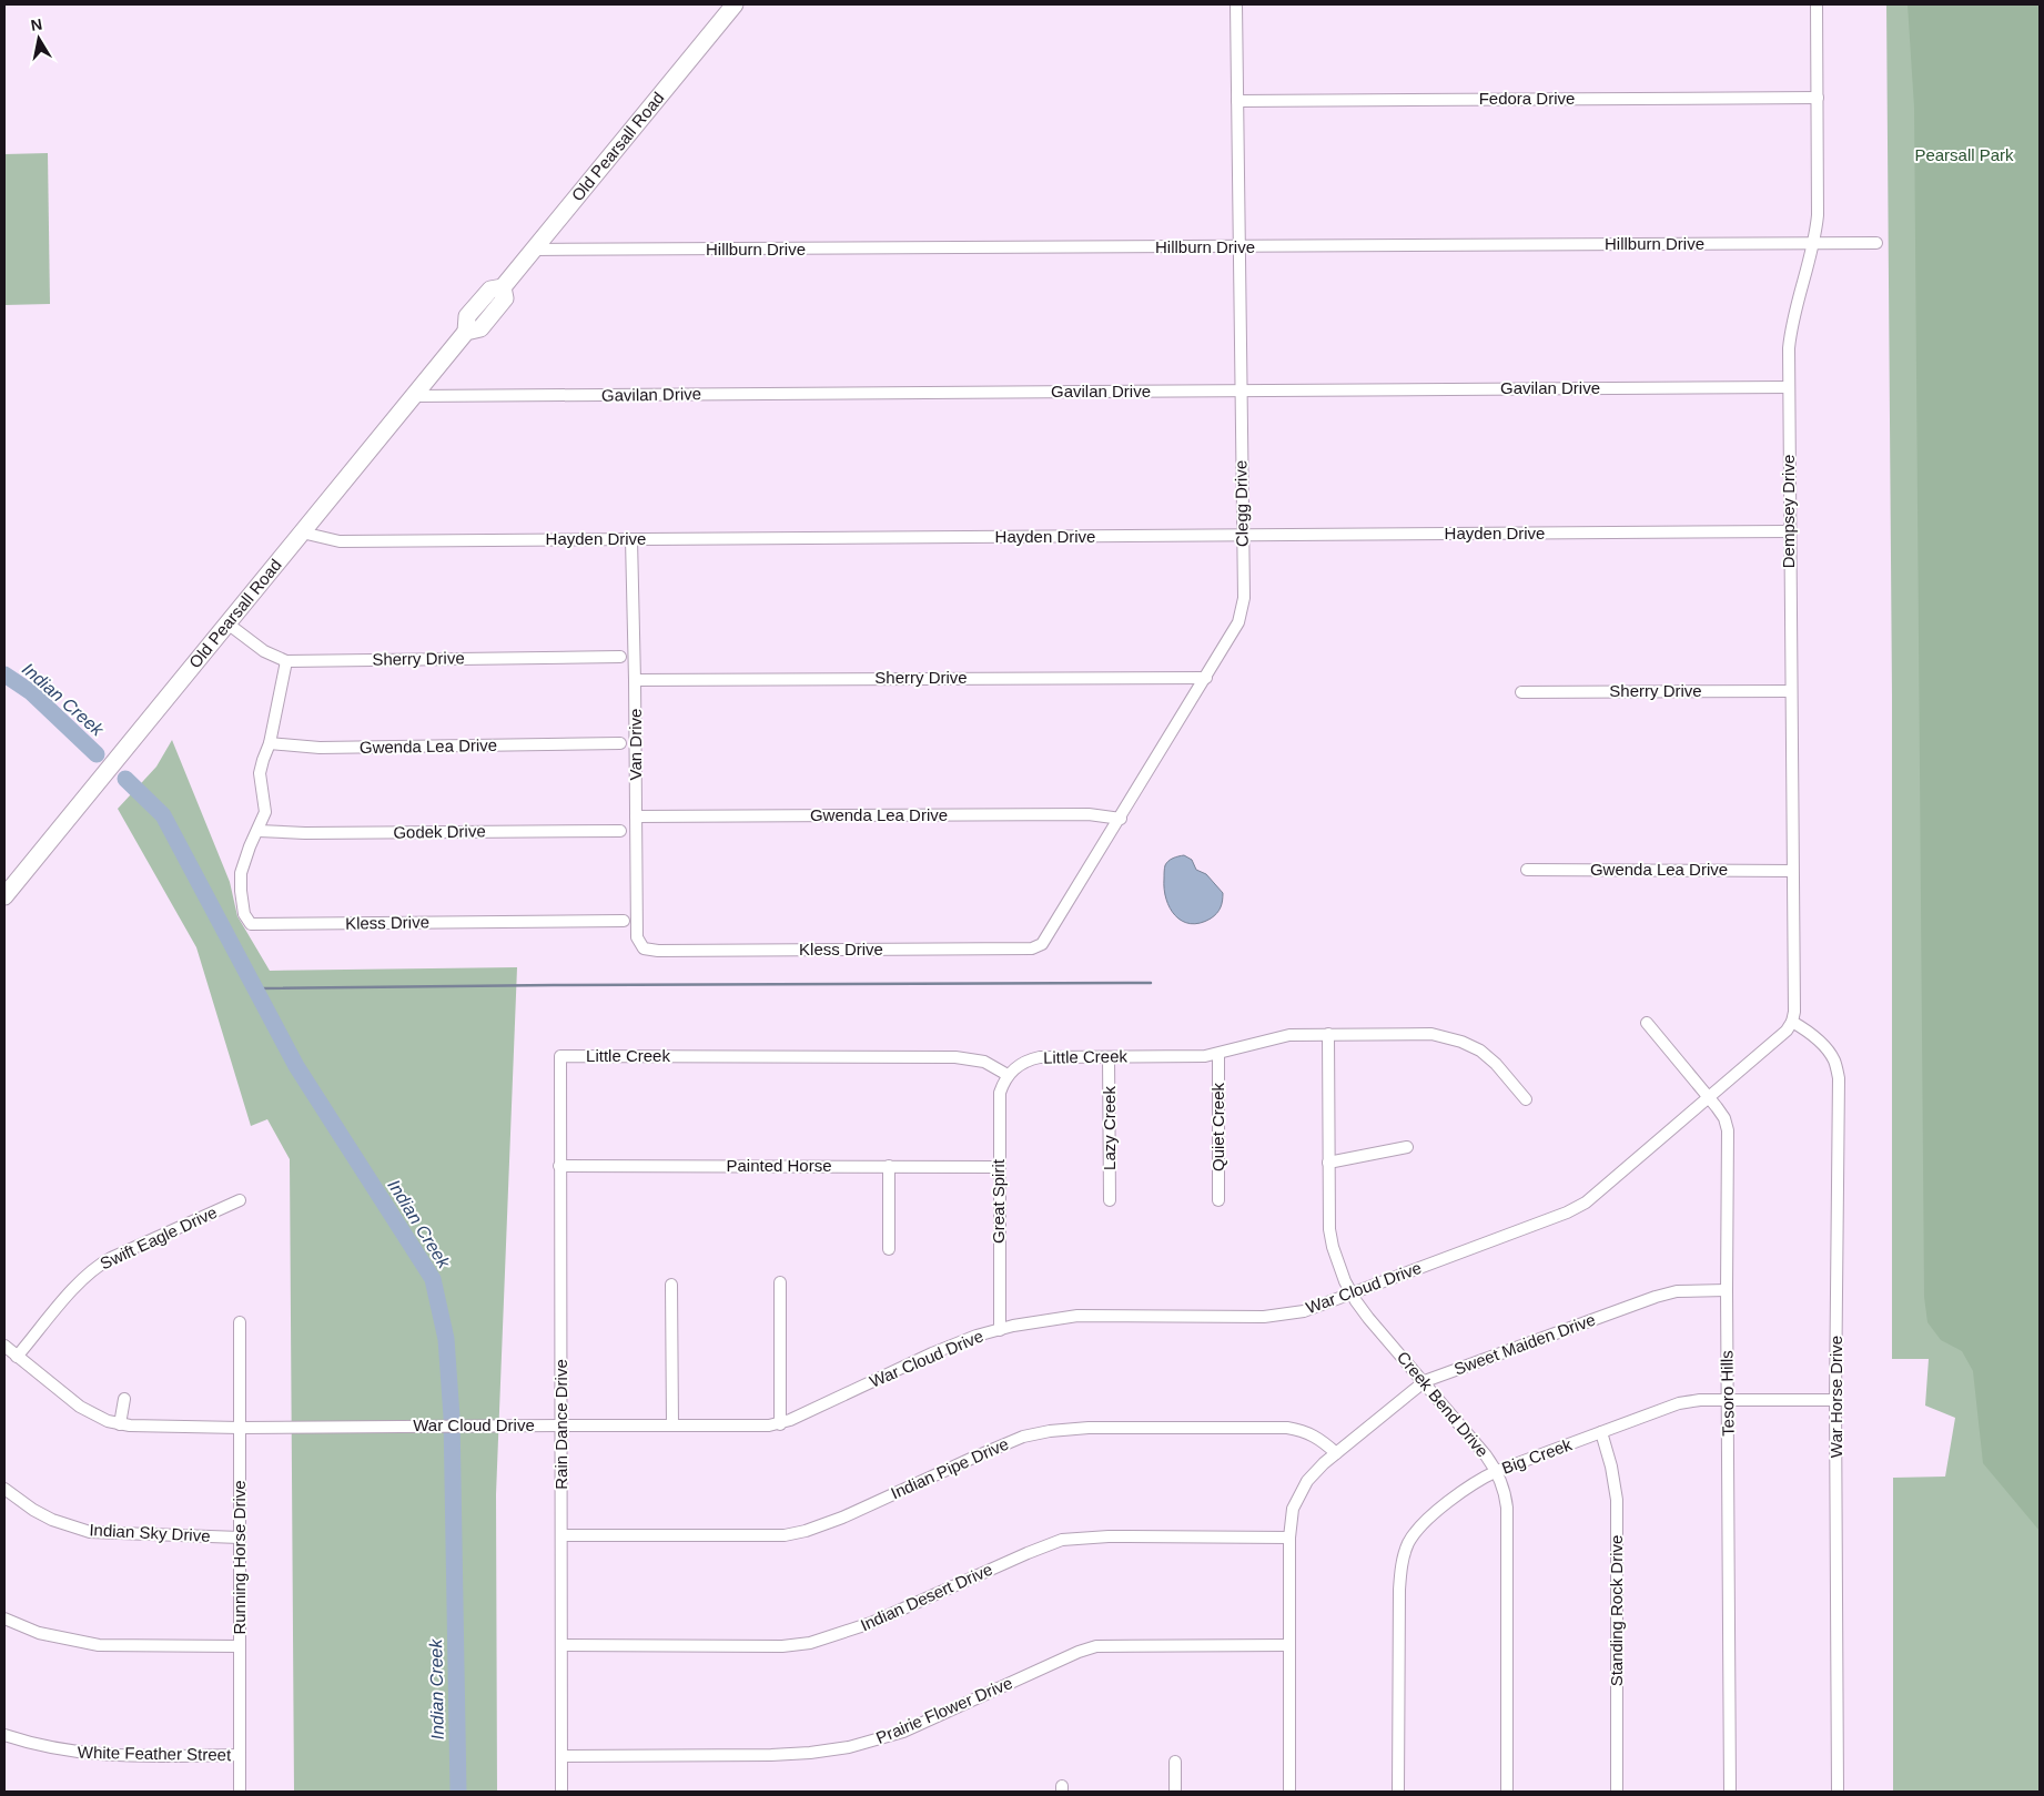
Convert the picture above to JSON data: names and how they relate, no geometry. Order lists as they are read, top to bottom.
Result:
{
  "streets": {
    "main road": ["Old Pearsall Road"],
    "street": [
      "Fedora Drive",
      "Hillburn Drive",
      "Gavilan Drive",
      "Clegg Drive",
      "Dempsey Drive",
      "Hayden Drive",
      "Sherry Drive",
      "Van Drive",
      "Gwenda Lea Drive",
      "Godek Drive",
      "Kless Drive",
      "Little Creek",
      "Quiet Creek",
      "Lazy Creek",
      "Painted Horse",
      "Great Spirit",
      "Swift Eagle Drive",
      "War Cloud Drive",
      "Sweet Maiden Drive",
      "Tesoro Hills",
      "War Horse Drive",
      "Creek Bend Drive",
      "Rain Dance Drive",
      "Big Creek",
      "Indian Pipe Drive",
      "Indian Sky Drive",
      "Running Horse Drive",
      "Indian Desert Drive",
      "Standing Rock Drive",
      "Prairie Flower Drive",
      "White Feather Street"
    ]
  },
  "crossings": [
    ["Fedora Drive", "Clegg Drive"],
    ["Fedora Drive", "Dempsey Drive"],
    ["Old Pearsall Road", "Hillburn Drive"],
    ["Old Pearsall Road", "Gavilan Drive"],
    ["Old Pearsall Road", "Hayden Drive"],
    ["Old Pearsall Road", "Sherry Drive"],
    ["Hillburn Drive", "Clegg Drive"],
    ["Hillburn Drive", "Dempsey Drive"],
    ["Gavilan Drive", "Clegg Drive"],
    ["Gavilan Drive", "Dempsey Drive"],
    ["Clegg Drive", "Hayden Drive"],
    ["Clegg Drive", "Sherry Drive"],
    ["Clegg Drive", "Gwenda Lea Drive"],
    ["Clegg Drive", "Kless Drive"],
    ["Dempsey Drive", "Hayden Drive"],
    ["Dempsey Drive", "Sherry Drive"],
    ["Dempsey Drive", "Gwenda Lea Drive"],
    ["Dempsey Drive", "War Cloud Drive"],
    ["Dempsey Drive", "War Horse Drive"],
    ["Hayden Drive", "Van Drive"],
    ["Sherry Drive", "Van Drive"],
    ["Van Drive", "Gwenda Lea Drive"],
    ["Van Drive", "Kless Drive"],
    ["Godek Drive", "Kless Drive"],
    ["Little Creek", "Quiet Creek"],
    ["Little Creek", "Lazy Creek"],
    ["Little Creek", "Great Spirit"],
    ["Little Creek", "Creek Bend Drive"],
    ["Little Creek", "Rain Dance Drive"],
    ["Painted Horse", "Great Spirit"],
    ["Painted Horse", "Rain Dance Drive"],
    ["Great Spirit", "War Cloud Drive"],
    ["Swift Eagle Drive", "War Cloud Drive"],
    ["War Cloud Drive", "Tesoro Hills"],
    ["War Cloud Drive", "War Horse Drive"],
    ["War Cloud Drive", "Creek Bend Drive"],
    ["War Cloud Drive", "Rain Dance Drive"],
    ["War Cloud Drive", "Running Horse Drive"],
    ["Sweet Maiden Drive", "Tesoro Hills"],
    ["Sweet Maiden Drive", "Creek Bend Drive"],
    ["Sweet Maiden Drive", "Indian Pipe Drive"],
    ["Sweet Maiden Drive", "Indian Desert Drive"],
    ["Sweet Maiden Drive", "Prairie Flower Drive"],
    ["Tesoro Hills", "Big Creek"],
    ["War Horse Drive", "Big Creek"],
    ["Creek Bend Drive", "Big Creek"],
    ["Rain Dance Drive", "Indian Pipe Drive"],
    ["Rain Dance Drive", "Indian Desert Drive"],
    ["Rain Dance Drive", "Prairie Flower Drive"],
    ["Big Creek", "Standing Rock Drive"],
    ["Indian Sky Drive", "Running Horse Drive"],
    ["Running Horse Drive", "White Feather Street"]
  ],
  "water": ["Indian Creek"],
  "parks": ["Pearsall Park"],
  "north": "top"
}
